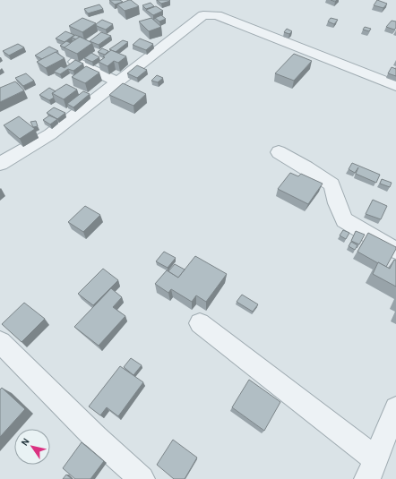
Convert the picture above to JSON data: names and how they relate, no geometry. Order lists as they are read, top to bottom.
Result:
{
  "north": "top left"
}
